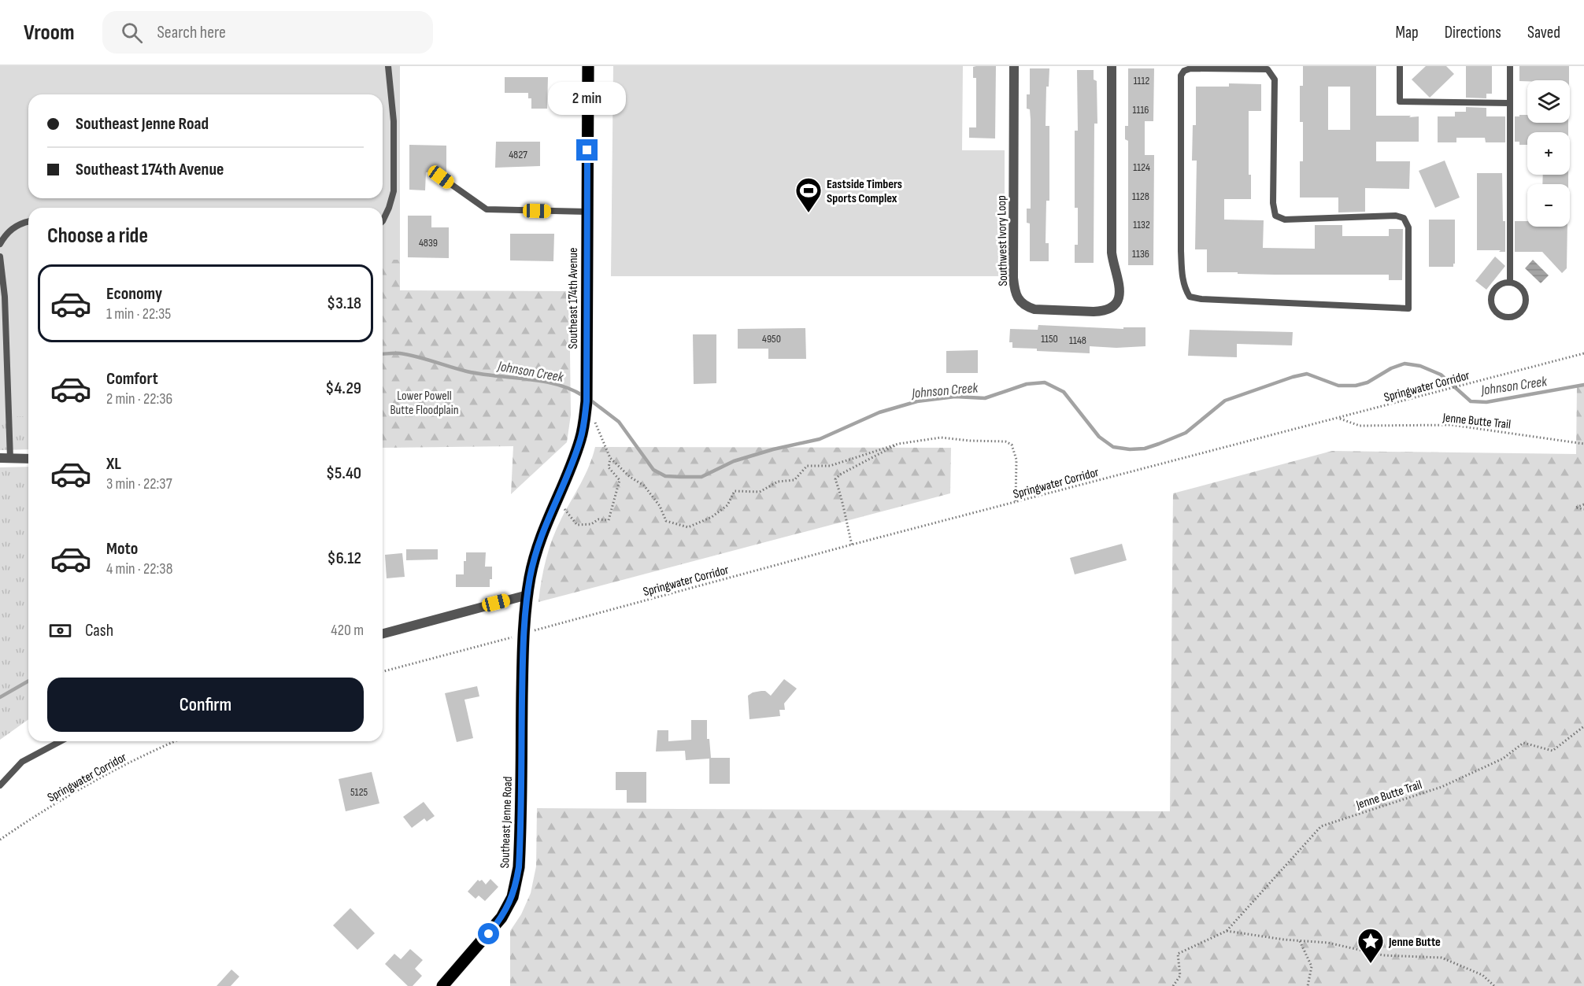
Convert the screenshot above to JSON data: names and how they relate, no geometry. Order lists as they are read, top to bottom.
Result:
{
  "streets": {
    "main road": ["Southeast 174th Avenue", "Southeast Jenne Road"],
    "street": ["Southwest Ivory Loop"],
    "path": ["Springwater Corridor", "Jenne Butte Trail"]
  },
  "crossings": [
    ["Southeast 174th Avenue", "Springwater Corridor"],
    ["Southeast 174th Avenue", "Southeast Jenne Road"],
    ["Springwater Corridor", "Jenne Butte Trail"],
    ["Springwater Corridor", "Southeast Jenne Road"]
  ],
  "water": ["Johnson Creek"],
  "parks": ["Lower Powell Butte Floodplain"],
  "places": {
    "sports": ["Eastside Timbers Sports Complex"],
    "place": ["Jenne Butte"]
  },
  "house_numbers": [
    "1112",
    "1116",
    "4827",
    "1124",
    "1128",
    "1132",
    "4839",
    "1136",
    "4950",
    "1150",
    "1148",
    "5125"
  ],
  "page": {
    "header": "Vroom",
    "search": "Search here",
    "nav": ["Map", "Directions", "Saved"],
    "map_buttons": ["+", "−"],
    "bubble": "2 min",
    "banner": ["Southeast Jenne Road", "Southeast 174th Avenue"],
    "heading": "Choose a ride",
    "list": [
      {
        "name": "Economy",
        "note": "1 min · 22:35",
        "value": "$3.18"
      },
      {
        "name": "Comfort",
        "note": "2 min · 22:36",
        "value": "$4.29"
      },
      {
        "name": "XL",
        "note": "3 min · 22:37",
        "value": "$5.40"
      },
      {
        "name": "Moto",
        "note": "4 min · 22:38",
        "value": "$6.12"
      }
    ],
    "pay": ["Cash", "420 m"],
    "buttons": "Confirm"
  }
}
